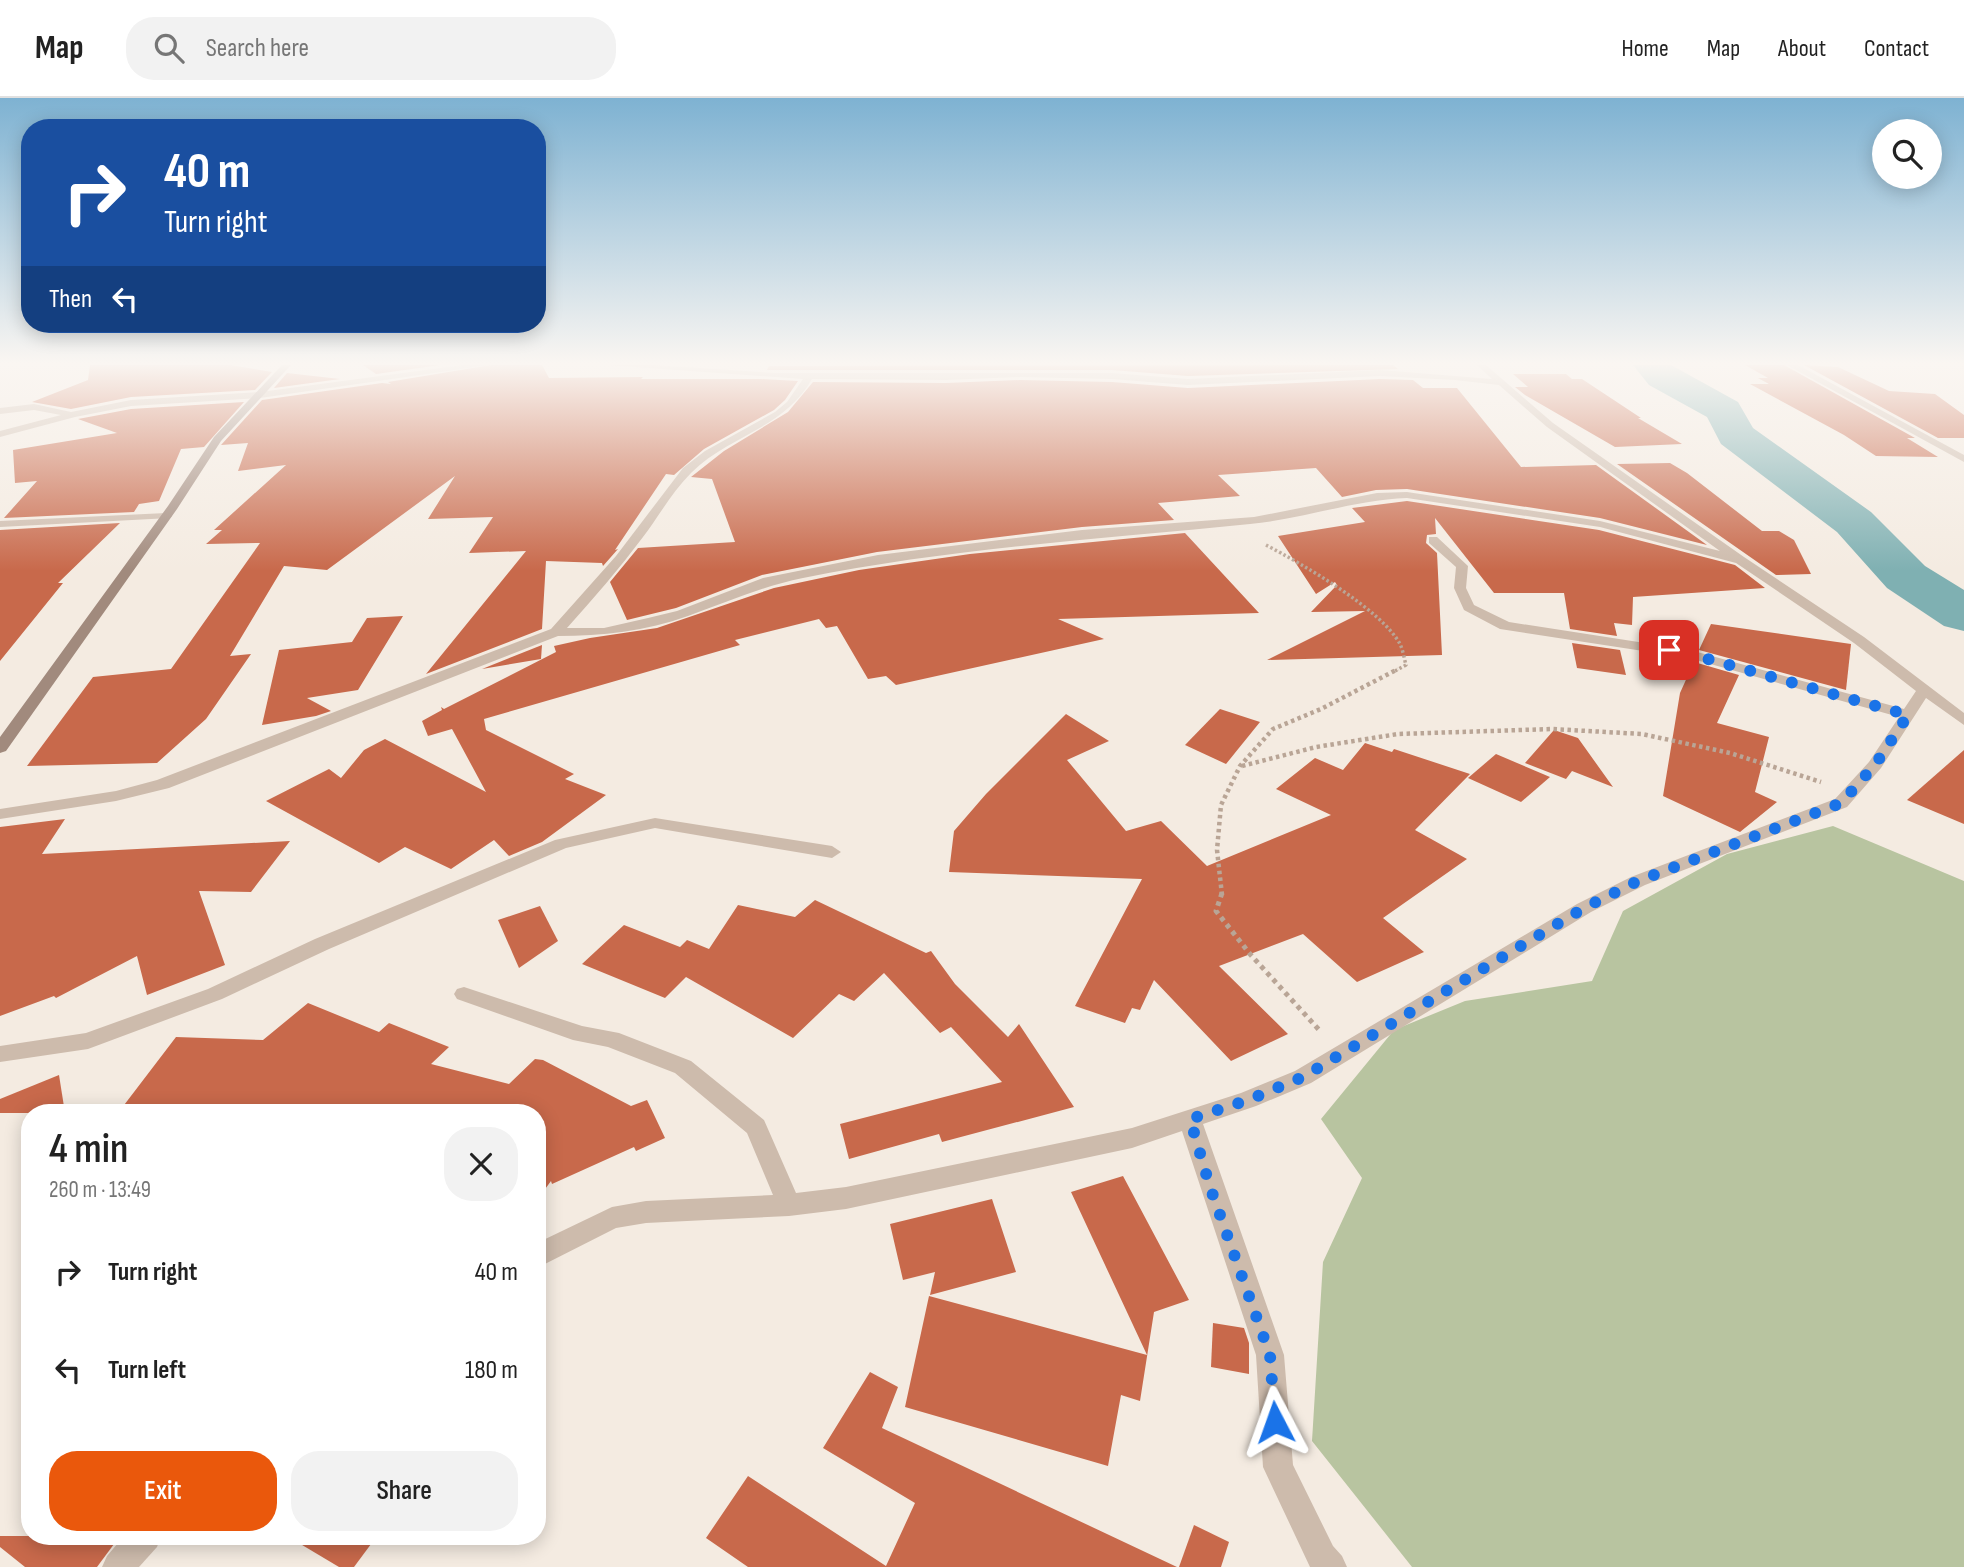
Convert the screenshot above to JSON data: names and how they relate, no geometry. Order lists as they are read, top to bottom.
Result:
{
  "page": {
    "header": "Map",
    "search": "Search here",
    "nav": [
      "Home",
      "Map",
      "About",
      "Contact"
    ],
    "turn": ["40 m", "Turn right"],
    "then": "Then",
    "heading": ["4 min", "260 m · 13:49"],
    "list": [
      {
        "name": "Turn right",
        "value": "40 m"
      },
      {
        "name": "Turn left",
        "value": "180 m"
      }
    ],
    "buttons": ["Exit", "Share"]
  }
}
